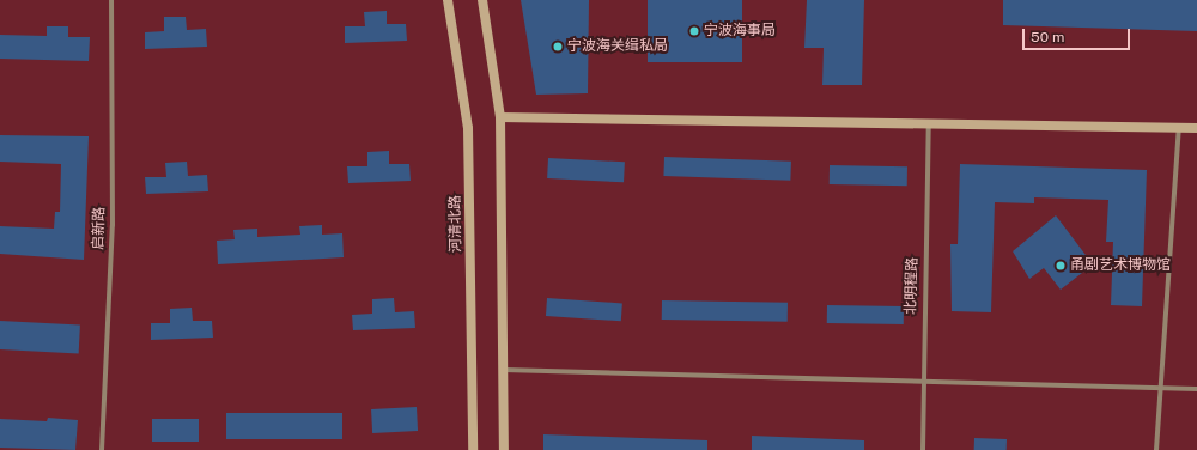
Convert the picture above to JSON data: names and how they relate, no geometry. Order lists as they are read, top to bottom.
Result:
{
  "streets": {
    "main road": ["河清北路"],
    "street": ["启新路", "北明程路"]
  },
  "places": ["宁波海事局", "宁波海关缉私局", "甬剧艺术博物馆"],
  "scale_bar": "50 m"
}
